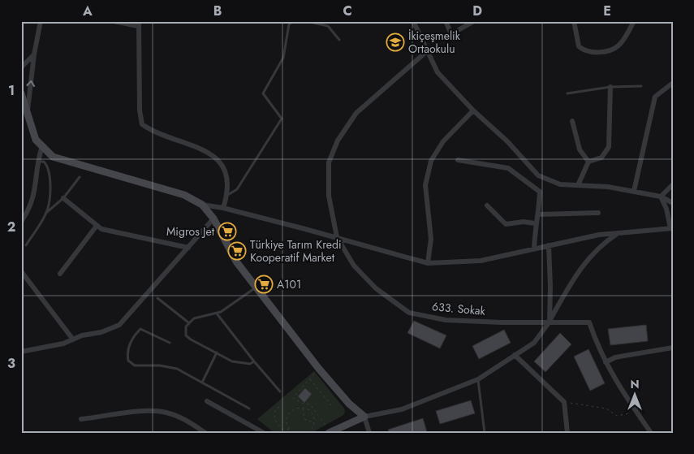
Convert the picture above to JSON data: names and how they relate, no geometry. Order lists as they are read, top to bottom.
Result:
{
  "streets": {
    "street": ["633. Sokak"]
  },
  "places": {
    "school or university": ["İkiçeşmelik Ortaokulu"],
    "supermarket": ["Migros Jet", "Türkiye Tarım Kredi Kooperatif Market", "A101"]
  },
  "north": "top",
  "grid": {
    "columns": [
      "A",
      "B",
      "C",
      "D",
      "E"
    ],
    "rows": ["1", "2", "3"]
  }
}
